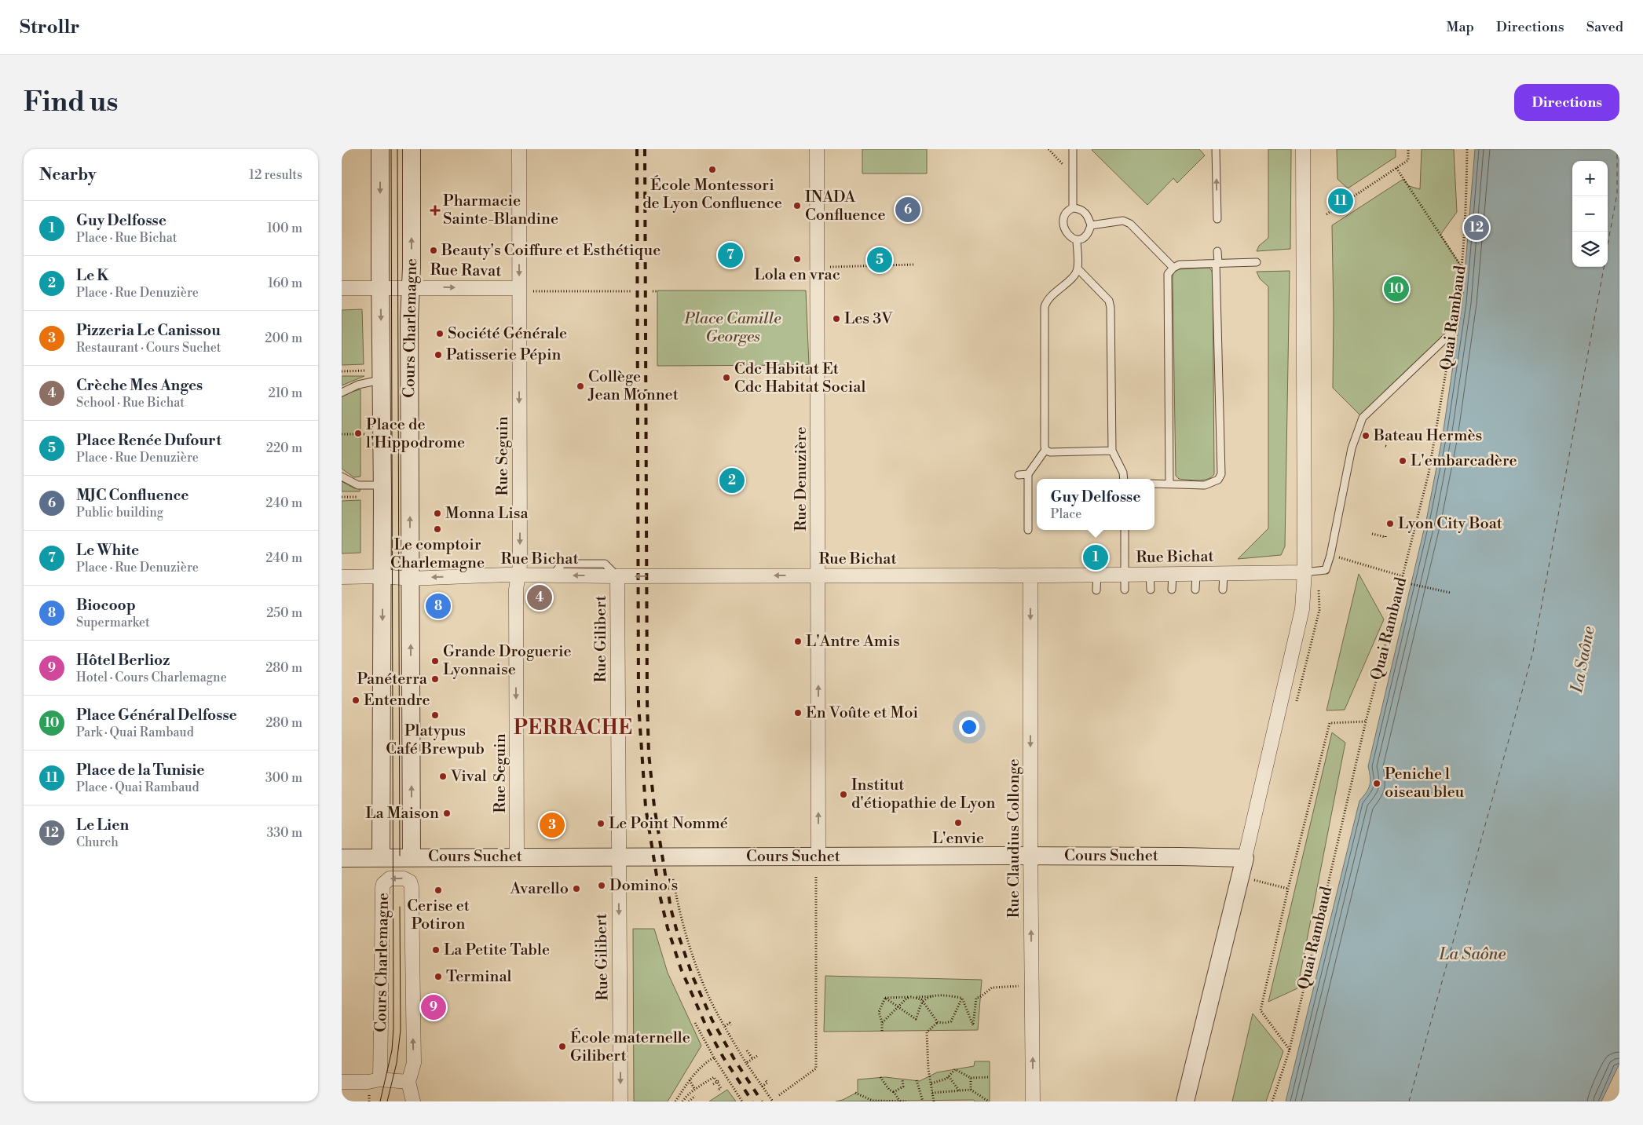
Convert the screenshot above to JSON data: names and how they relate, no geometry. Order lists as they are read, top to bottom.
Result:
{
  "streets": {
    "street": [
      "Rue Ravat",
      "Cours Charlemagne",
      "Rue Seguin",
      "Rue Denuzière",
      "Rue Bichat",
      "Rue Gilibert",
      "Rue Claudius Collonge",
      "Cours Suchet"
    ],
    "path": ["Quai Rambaud"]
  },
  "crossings": [
    ["Rue Ravat", "Cours Charlemagne"],
    ["Rue Ravat", "Rue Seguin"],
    ["Cours Charlemagne", "Rue Bichat"],
    ["Cours Charlemagne", "Cours Suchet"],
    ["Rue Seguin", "Rue Bichat"],
    ["Rue Seguin", "Cours Suchet"],
    ["Rue Denuzière", "Rue Bichat"],
    ["Rue Denuzière", "Cours Suchet"],
    ["Rue Bichat", "Rue Gilibert"],
    ["Rue Bichat", "Rue Claudius Collonge"],
    ["Rue Gilibert", "Cours Suchet"],
    ["Rue Claudius Collonge", "Cours Suchet"]
  ],
  "one_way": [
    "Rue Ravat",
    "Rue Seguin",
    "Rue Denuzière",
    "Rue Gilibert"
  ],
  "districts": ["PERRACHE"],
  "water": ["La Saône"],
  "parks": ["Place Camille Georges"],
  "places": {
    "other": [
      "École Montessori de Lyon Confluence",
      "INADA Confluence",
      "Beauty's Coiffure et Esthétique",
      "Lola en vrac",
      "Les 3V",
      "Société Générale",
      "Patisserie Pépin",
      "Cdc Habitat Et Cdc Habitat Social",
      "Collège Jean Monnet",
      "Place de l'Hippodrome",
      "Bateau Hermès",
      "L'embarcadère",
      "Monna Lisa",
      "Lyon City Boat",
      "Le comptoir Charlemagne",
      "L'Antre Amis",
      "Grande Droguerie Lyonnaise",
      "Panéterra",
      "Entendre",
      "En Voûte et Moi",
      "Platypus Café Brewpub",
      "Vival",
      "Peniche l oiseau bleu",
      "Institut d'étiopathie de Lyon",
      "La Maison",
      "L'envie",
      "Le Point Nommé",
      "Domino's",
      "Avarello",
      "Cerise et Potiron",
      "La Petite Table",
      "Terminal",
      "École maternelle Gilibert"
    ],
    "health": ["Pharmacie Sainte-Blandine"]
  },
  "page": {
    "header": "Strollr",
    "nav": ["Map", "Directions", "Saved"],
    "buttons": "Directions",
    "title": "Find us",
    "heading": ["Nearby", "12 results"],
    "map_buttons": ["+", "−"],
    "pins": [
      "11",
      "6",
      "12",
      "7",
      "5",
      "10",
      "2",
      "1",
      "4",
      "8",
      "3",
      "9"
    ],
    "list": [
      {
        "mark": "1",
        "name": "Guy Delfosse",
        "note": "Place · Rue Bichat",
        "value": "100 m"
      },
      {
        "mark": "2",
        "name": "Le K",
        "note": "Place · Rue Denuzière",
        "value": "160 m"
      },
      {
        "mark": "3",
        "name": "Pizzeria Le Canissou",
        "note": "Restaurant · Cours Suchet",
        "value": "200 m"
      },
      {
        "mark": "4",
        "name": "Crèche Mes Anges",
        "note": "School · Rue Bichat",
        "value": "210 m"
      },
      {
        "mark": "5",
        "name": "Place Renée Dufourt",
        "note": "Place · Rue Denuzière",
        "value": "220 m"
      },
      {
        "mark": "6",
        "name": "MJC Confluence",
        "note": "Public building",
        "value": "240 m"
      },
      {
        "mark": "7",
        "name": "Le White",
        "note": "Place · Rue Denuzière",
        "value": "240 m"
      },
      {
        "mark": "8",
        "name": "Biocoop",
        "note": "Supermarket",
        "value": "250 m"
      },
      {
        "mark": "9",
        "name": "Hôtel Berlioz",
        "note": "Hotel · Cours Charlemagne",
        "value": "280 m"
      },
      {
        "mark": "10",
        "name": "Place Général Delfosse",
        "note": "Park · Quai Rambaud",
        "value": "280 m"
      },
      {
        "mark": "11",
        "name": "Place de la Tunisie",
        "note": "Place · Quai Rambaud",
        "value": "300 m"
      },
      {
        "mark": "12",
        "name": "Le Lien",
        "note": "Church",
        "value": "330 m"
      }
    ],
    "popup": ["Guy Delfosse", "Place"]
  }
}
